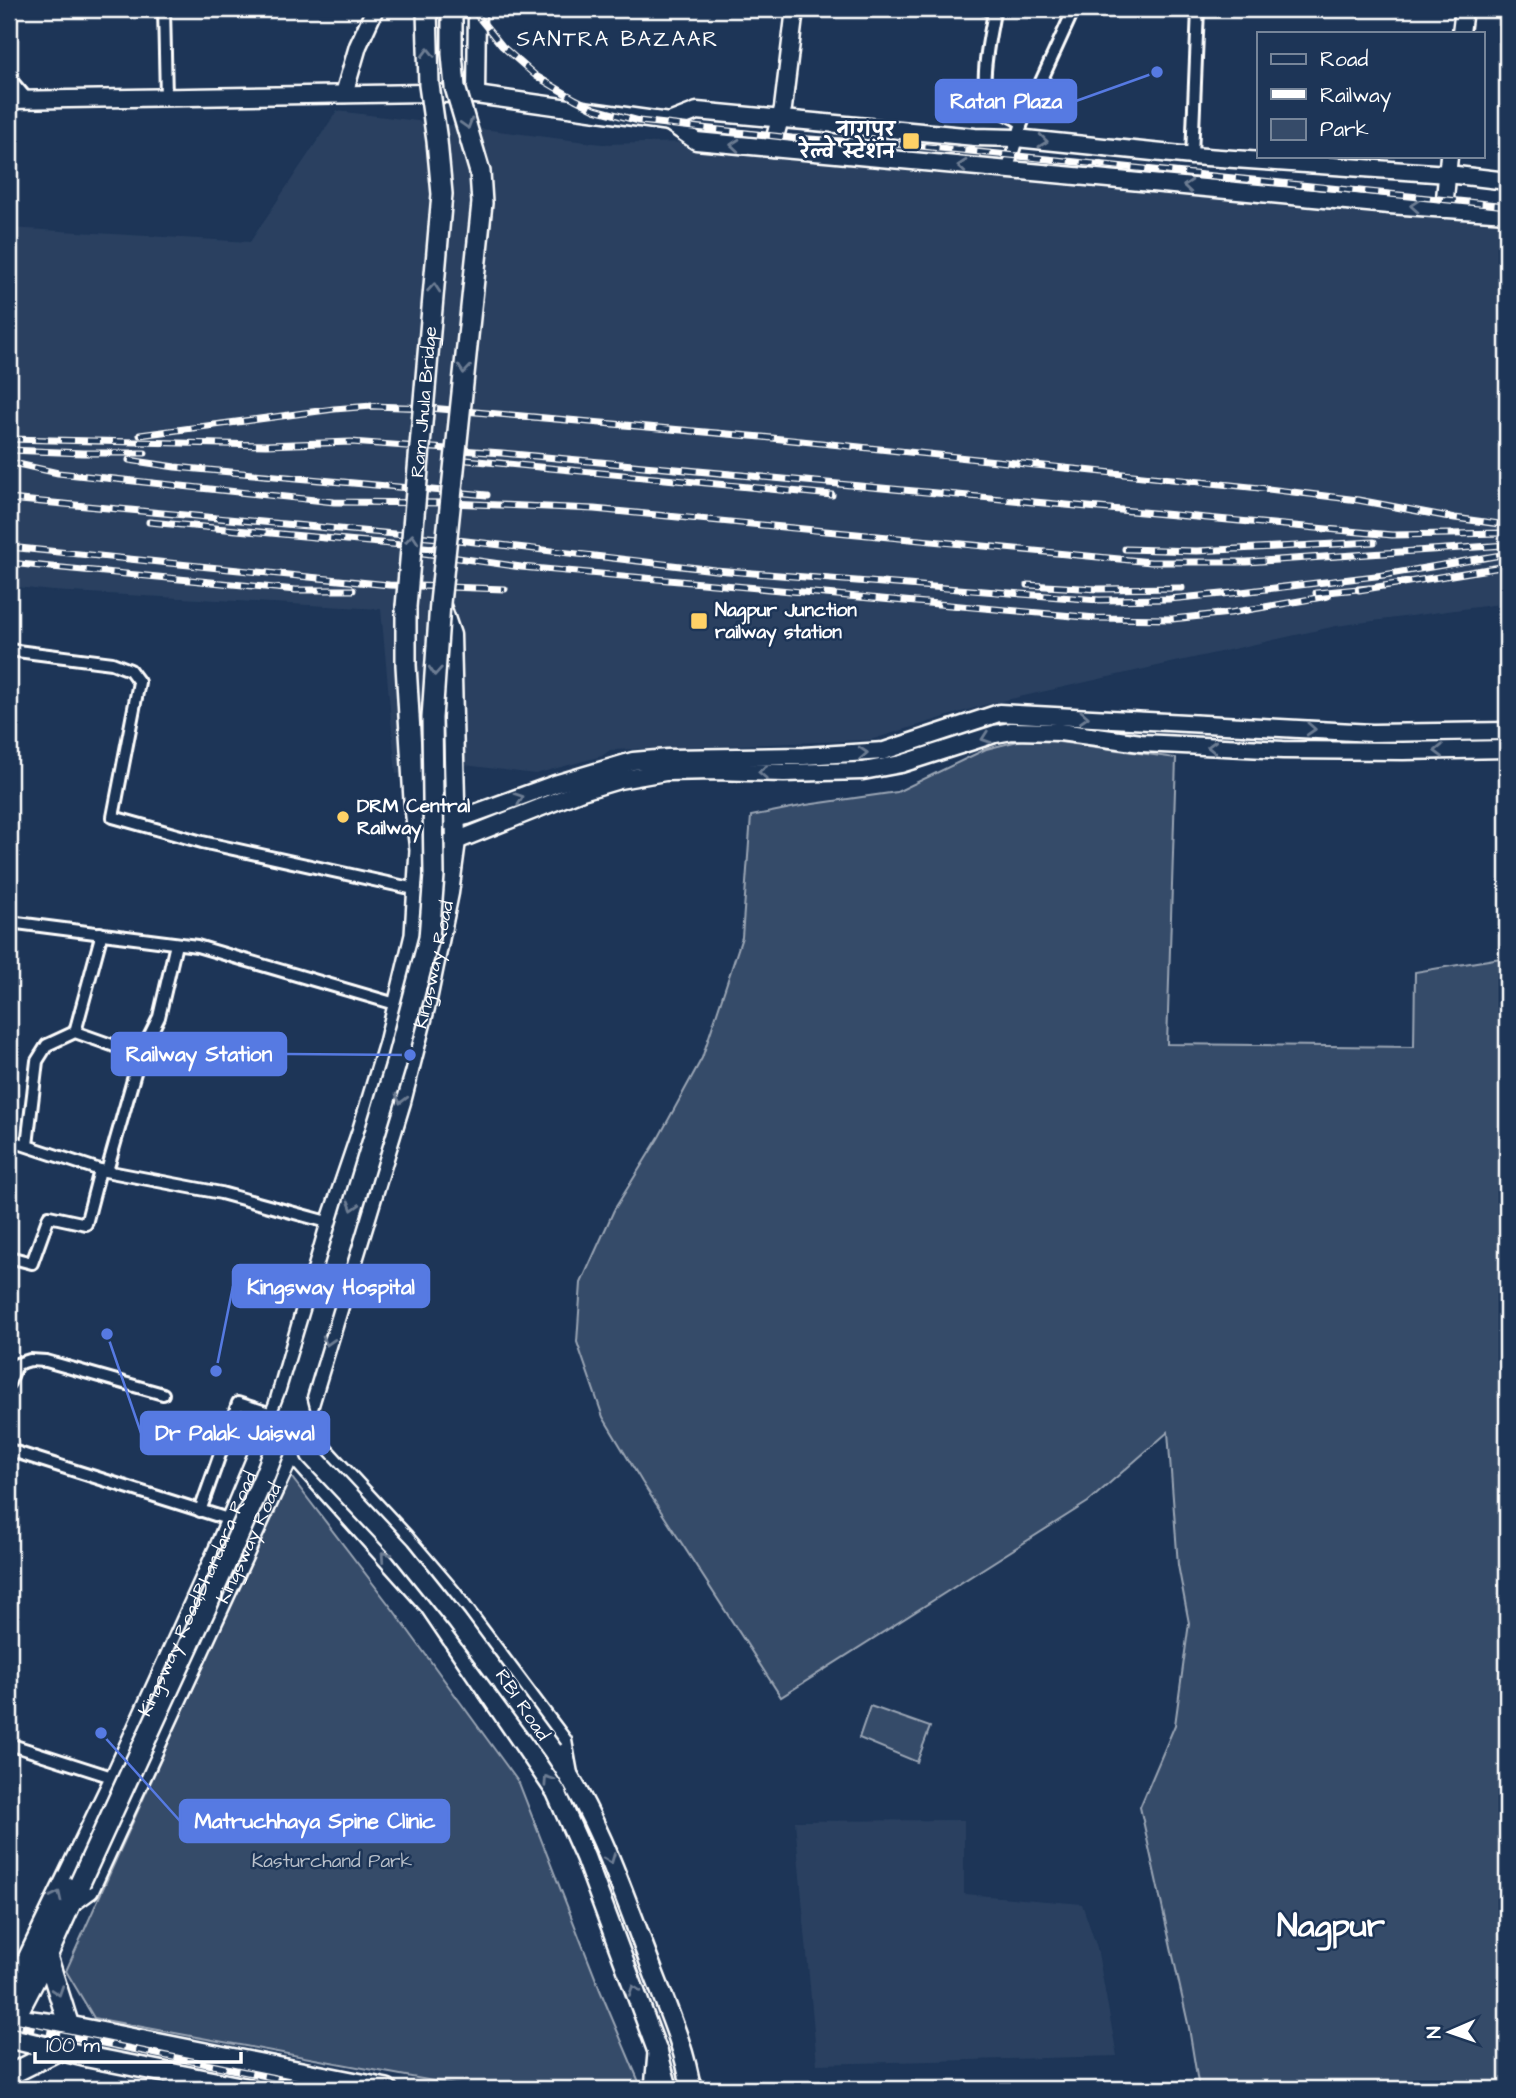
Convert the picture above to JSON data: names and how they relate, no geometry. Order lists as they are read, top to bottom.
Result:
{
  "streets": {
    "highway": ["Ram Jhula Bridge", "Kingsway Road", "Kingsway Road;Bhandara Road"],
    "main road": ["RBI Road"]
  },
  "crossings": [
    ["Ram Jhula Bridge", "Kingsway Road"],
    ["Ram Jhula Bridge", "Kingsway Road;Bhandara Road"],
    ["Ram Jhula Bridge", "RBI Road"],
    ["Kingsway Road", "RBI Road"],
    ["Kingsway Road;Bhandara Road", "RBI Road"]
  ],
  "one_way": ["Kingsway Road"],
  "districts": ["SANTRA BAZAAR", "Nagpur"],
  "parks": ["Kasturchand Park"],
  "places": {
    "other": [
      "Ratan Plaza",
      "DRM Central Railway",
      "Railway Station",
      "Dr Palak Jaiswal",
      "Kingsway Hospital",
      "Matruchhaya Spine Clinic"
    ],
    "transit": ["नागपुर रेल्वे स्टेशन", "Nagpur Junction railway station"]
  },
  "legend": ["Road", "Railway", "Park"],
  "scale_bar": "100 m",
  "north": "left"
}
